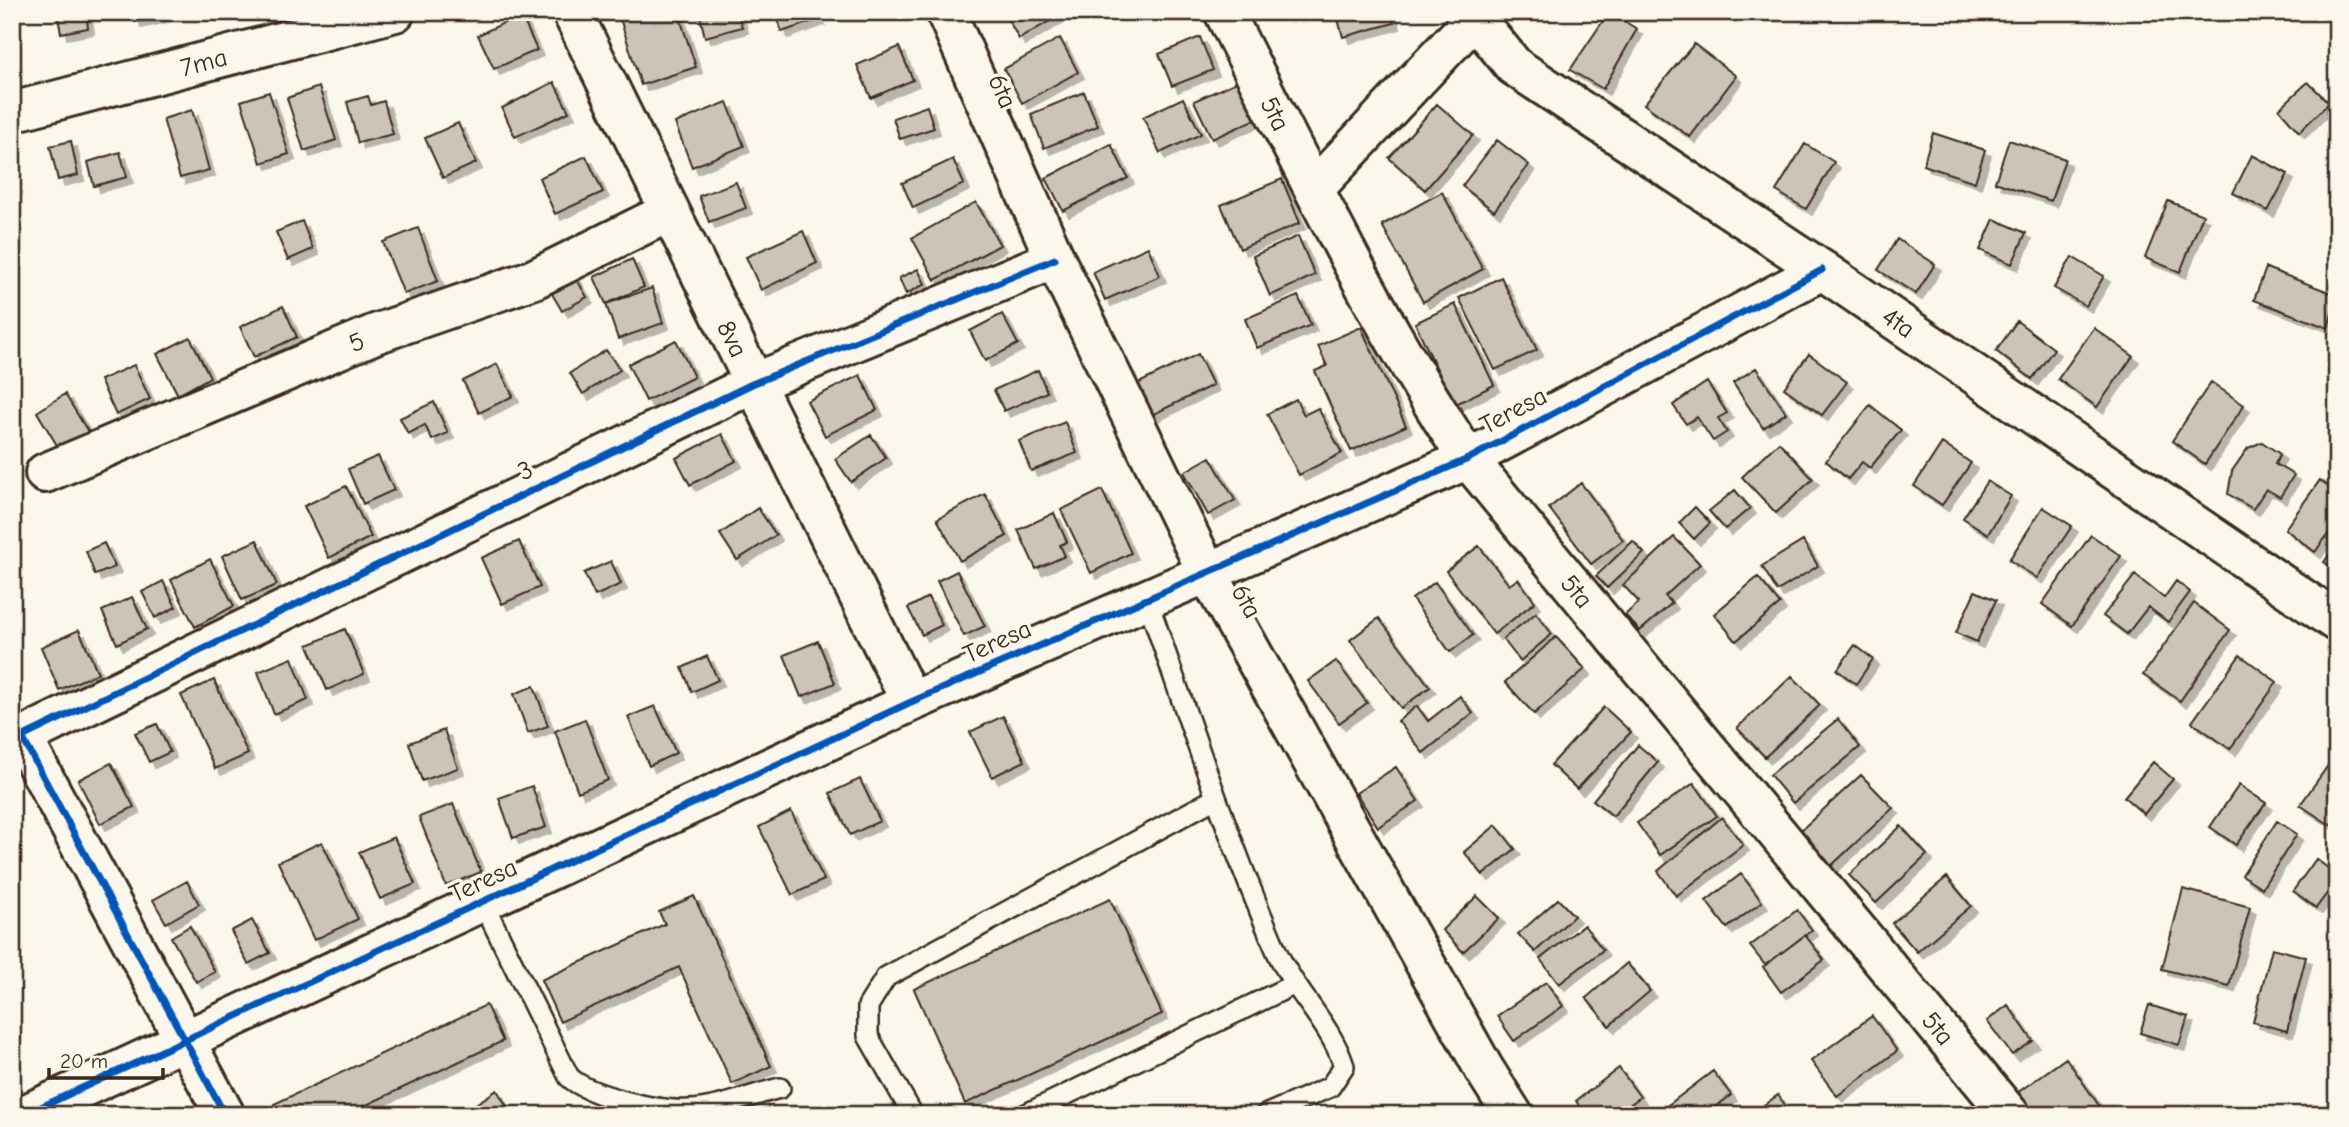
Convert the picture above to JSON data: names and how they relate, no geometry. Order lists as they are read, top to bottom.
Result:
{
  "streets": {
    "street": [
      "7ma",
      "6ta",
      "5ta",
      "4ta",
      "8va",
      "5",
      "Teresa",
      "3"
    ]
  },
  "crossings": [
    ["6ta", "Teresa"],
    ["6ta", "3"],
    ["5ta", "Teresa"],
    ["4ta", "Teresa"],
    ["8va", "5"],
    ["8va", "Teresa"],
    ["8va", "3"],
    ["Teresa", "3"]
  ],
  "scale_bar": "20 m"
}
